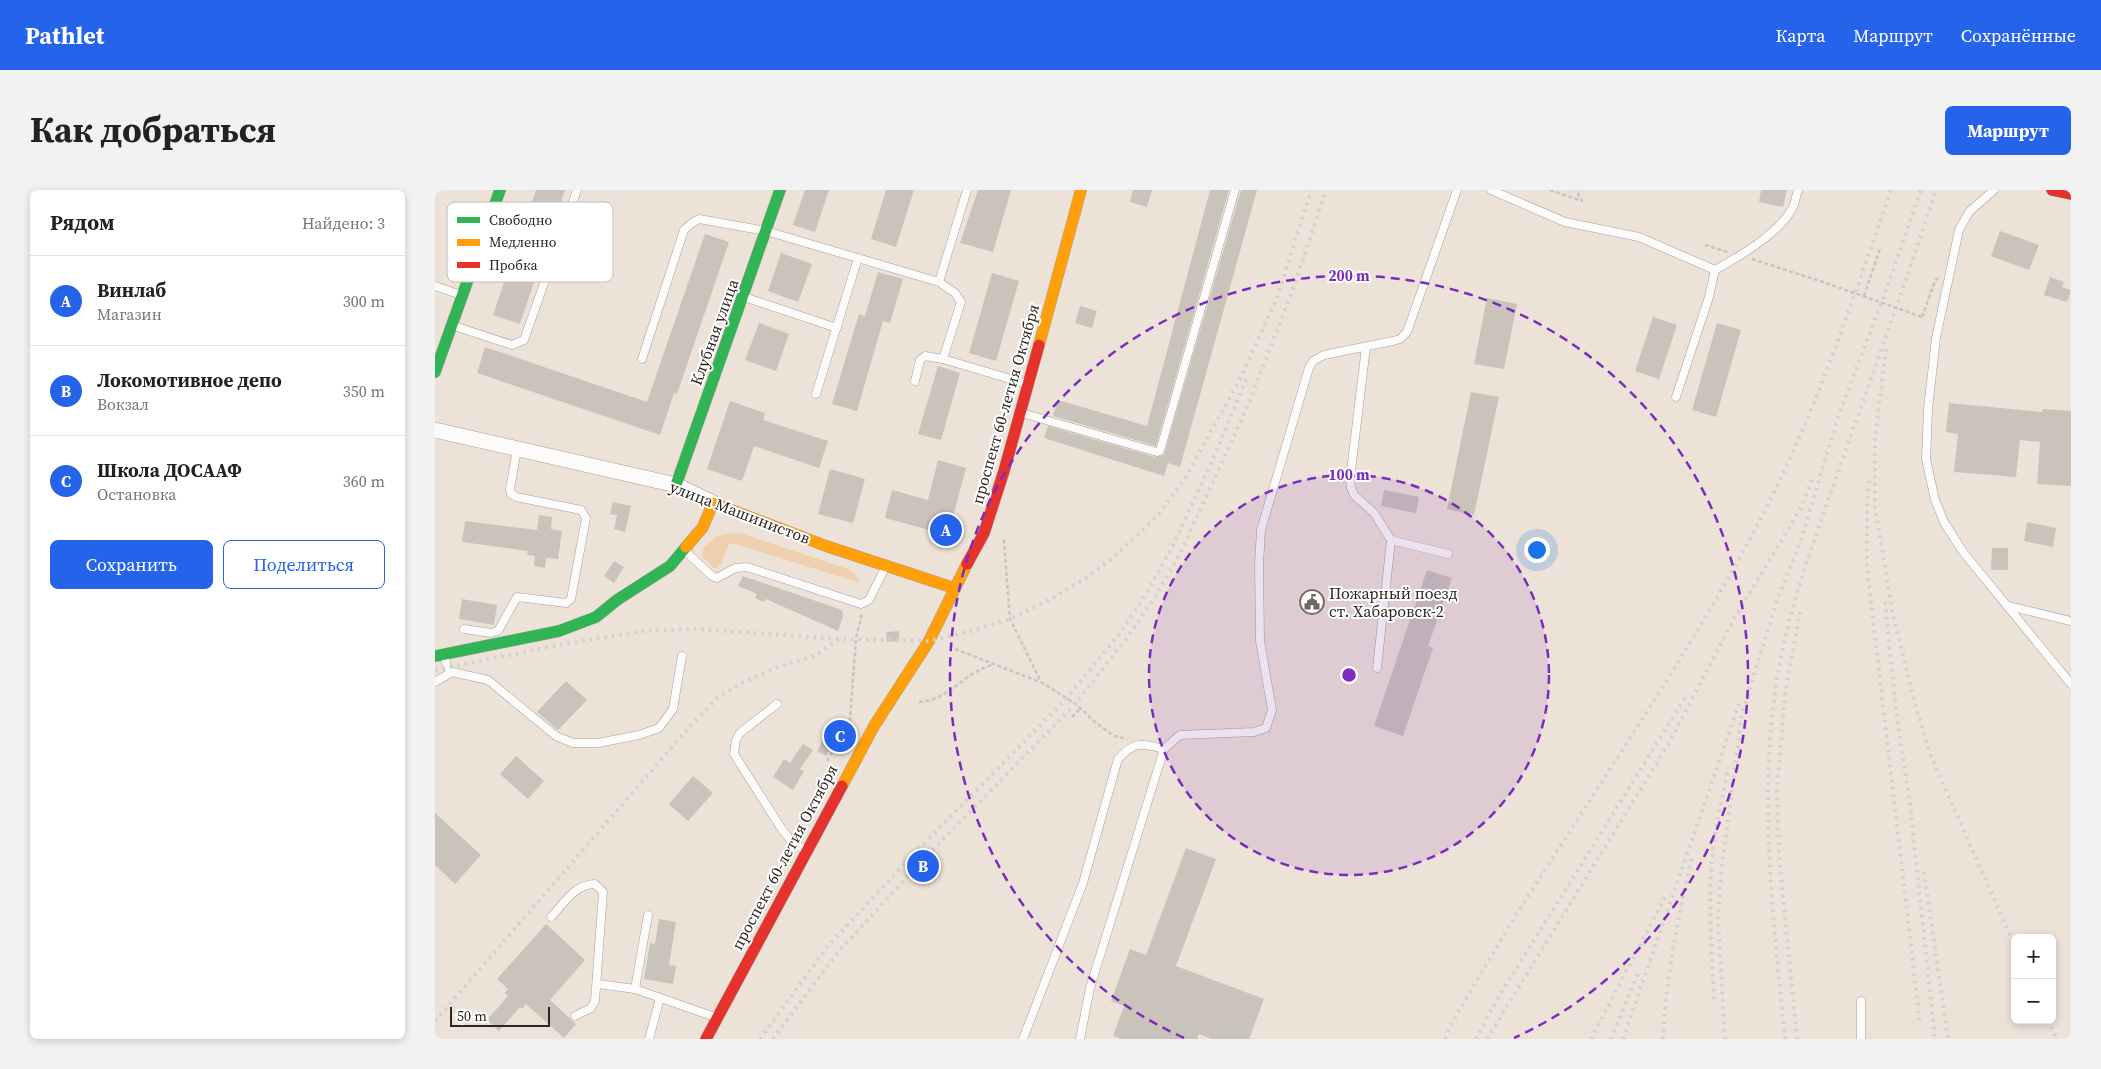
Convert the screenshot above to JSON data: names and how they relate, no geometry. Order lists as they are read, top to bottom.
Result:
{
  "streets": {
    "main road": ["Клубная улица", "проспект 60-летия Октября", "улица Машинистов"]
  },
  "crossings": [
    ["Клубная улица", "улица Машинистов"],
    ["проспект 60-летия Октября", "улица Машинистов"]
  ],
  "places": {
    "public building": ["Пожарный поезд ст. Хабаровск-2"]
  },
  "legend": ["Свободно", "Медленно", "Пробка"],
  "scale_bar": "50 m",
  "page": {
    "header": "Pathlet",
    "nav": ["Карта", "Маршрут", "Сохранённые"],
    "title": "Как добраться",
    "buttons": [
      "Маршрут",
      ["Сохранить", "Поделиться"]
    ],
    "heading": ["Рядом", "Найдено: 3"],
    "list": [
      {
        "mark": "A",
        "name": "Винлаб",
        "note": "Магазин",
        "value": "300 m"
      },
      {
        "mark": "B",
        "name": "Локомотивное депо",
        "note": "Вокзал",
        "value": "350 m"
      },
      {
        "mark": "C",
        "name": "Школа ДОСААФ",
        "note": "Остановка",
        "value": "360 m"
      }
    ],
    "pins": ["A", "C", "B"],
    "map_buttons": ["+", "−"],
    "scale": "50 m"
  },
  "rings": ["200 m", "100 m"]
}
